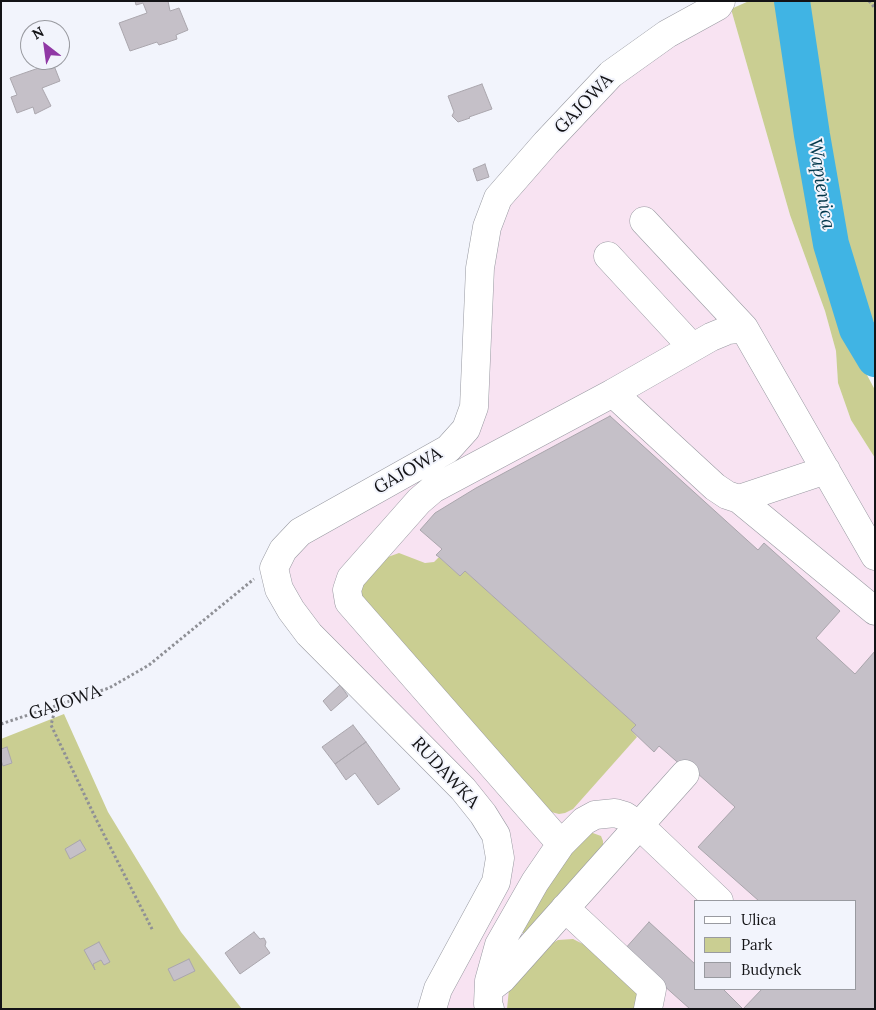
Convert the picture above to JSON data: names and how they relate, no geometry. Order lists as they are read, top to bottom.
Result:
{
  "streets": {
    "street": ["GAJOWA", "RUDAWKA"]
  },
  "crossings": [
    ["GAJOWA", "RUDAWKA"]
  ],
  "water": ["Wapienica"],
  "legend": ["Ulica", "Park", "Budynek"],
  "north": "top left"
}
